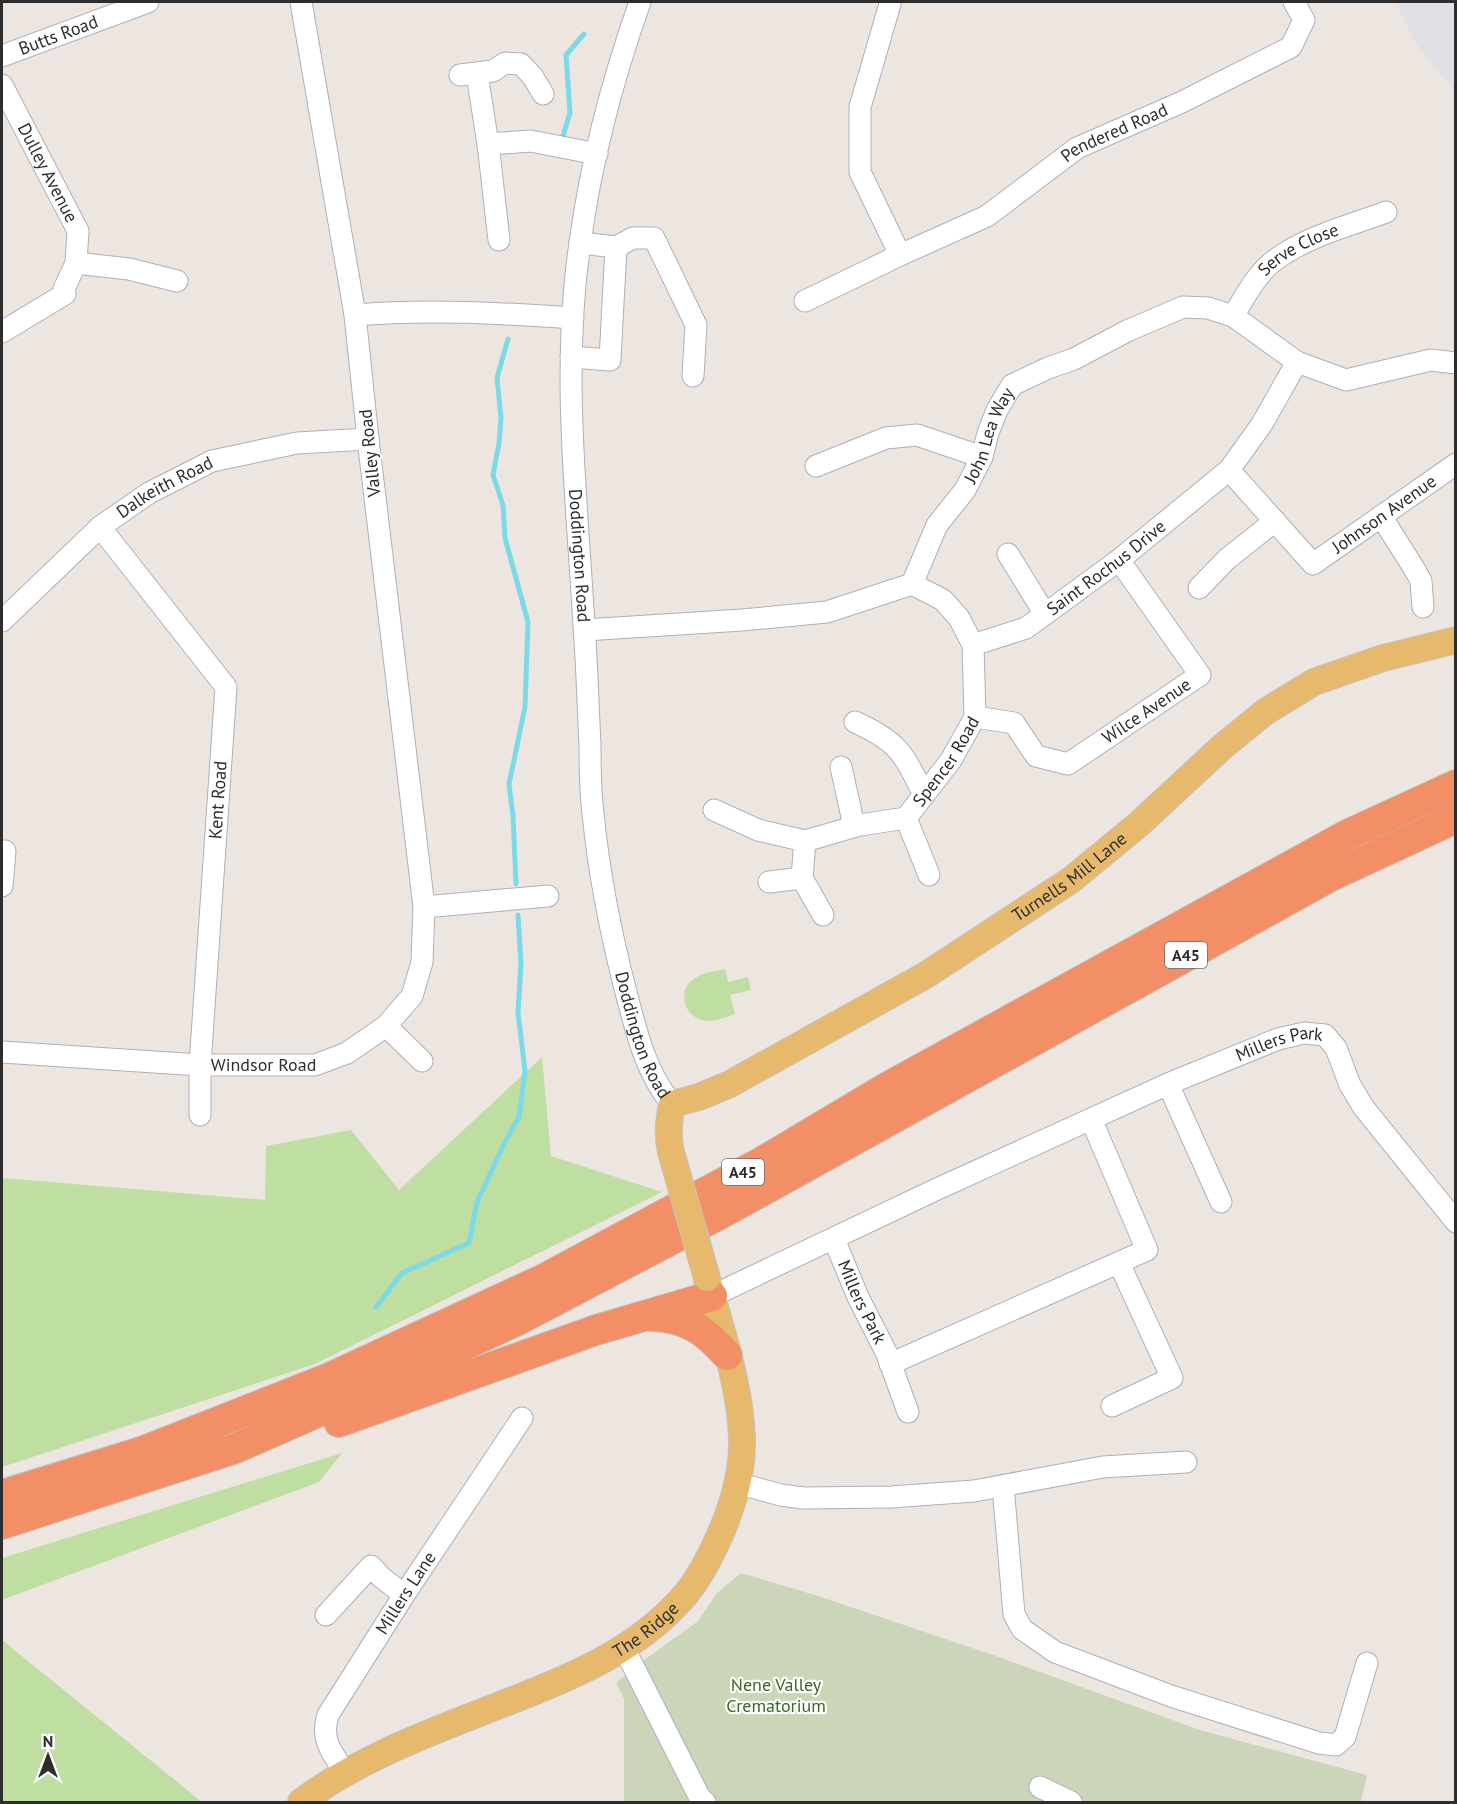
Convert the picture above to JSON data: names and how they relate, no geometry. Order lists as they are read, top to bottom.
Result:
{
  "streets": {
    "highway": ["A45"],
    "main road": ["Turnells Mill Lane", "The Ridge"],
    "street": [
      "Butts Road",
      "Pendered Road",
      "Dulley Avenue",
      "Serve Close",
      "John Lea Way",
      "Valley Road",
      "Dalkeith Road",
      "Johnson Avenue",
      "Doddington Road",
      "Saint Rochus Drive",
      "Wilce Avenue",
      "Spencer Road",
      "Kent Road",
      "Millers Park",
      "Windsor Road",
      "Millers Lane"
    ]
  },
  "crossings": [
    ["Serve Close", "John Lea Way"],
    ["John Lea Way", "Saint Rochus Drive"],
    ["John Lea Way", "Spencer Road"],
    ["Valley Road", "Dalkeith Road"],
    ["Valley Road", "Windsor Road"],
    ["Dalkeith Road", "Kent Road"],
    ["Doddington Road", "Turnells Mill Lane"],
    ["Doddington Road", "The Ridge"],
    ["Saint Rochus Drive", "Wilce Avenue"],
    ["Saint Rochus Drive", "Spencer Road"],
    ["Wilce Avenue", "Spencer Road"],
    ["Kent Road", "Windsor Road"],
    ["Turnells Mill Lane", "The Ridge"],
    ["Millers Park", "The Ridge"],
    ["Millers Lane", "The Ridge"]
  ],
  "parks": ["Nene Valley Crematorium"],
  "north": "top"
}
